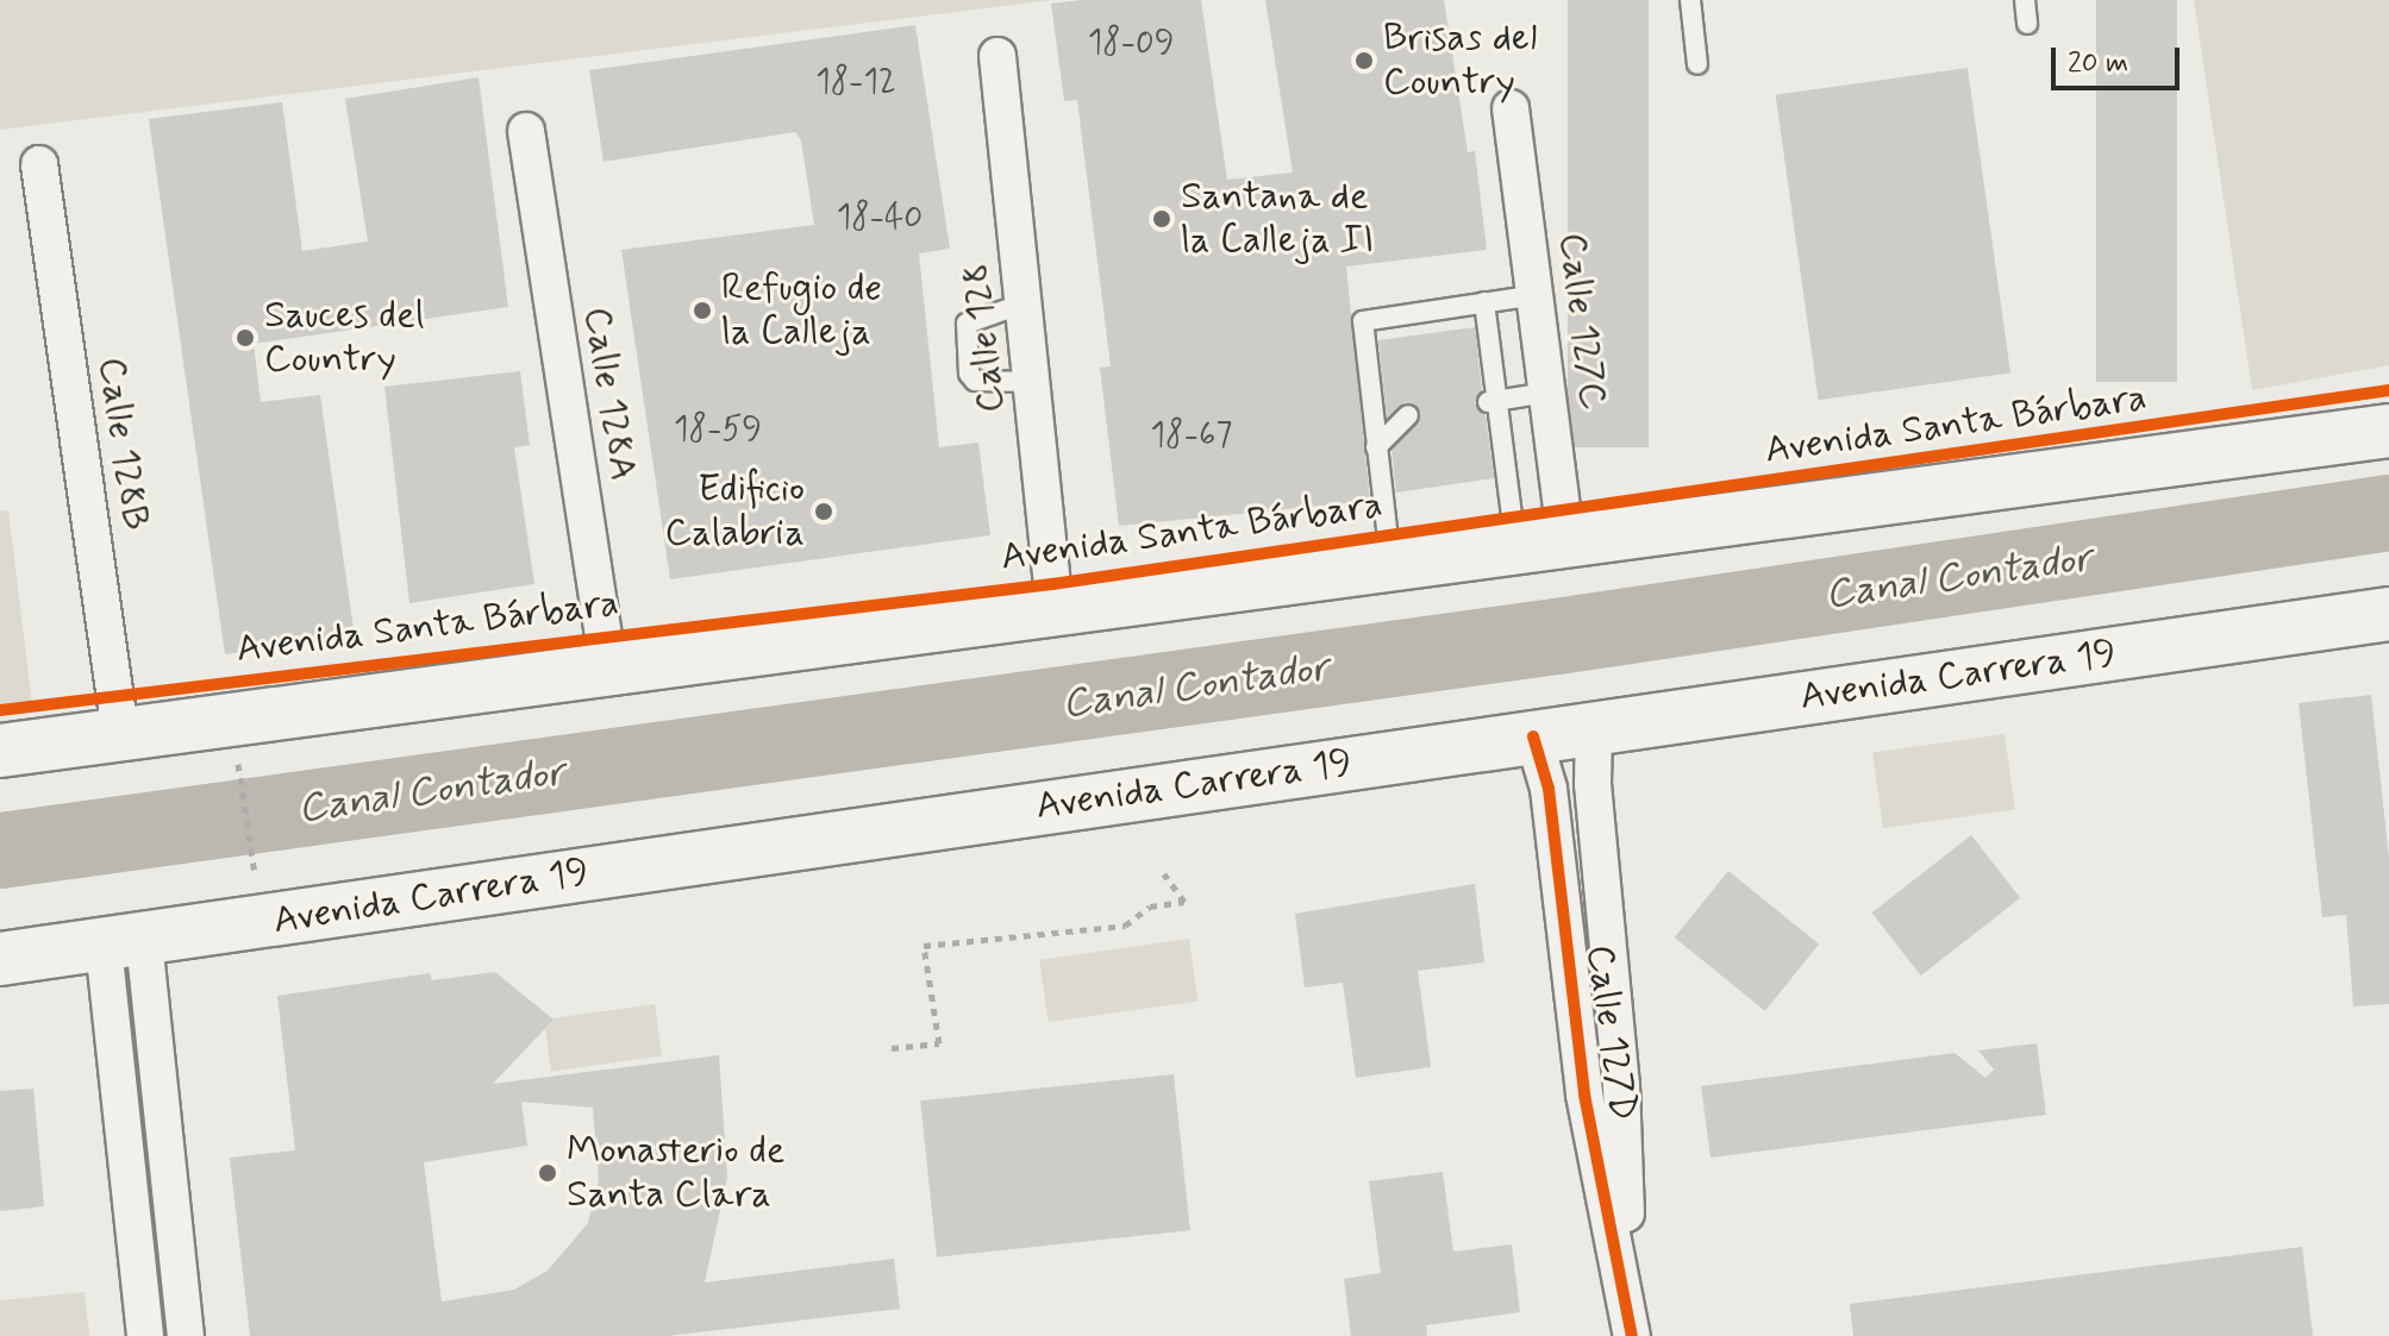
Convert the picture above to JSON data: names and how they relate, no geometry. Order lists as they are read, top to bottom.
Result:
{
  "streets": {
    "main road": ["Avenida Carrera 19"],
    "street": [
      "Calle 127C",
      "Calle 128",
      "Calle 128A",
      "Calle 128B",
      "Calle 127D"
    ],
    "cycle path": ["Avenida Santa Bárbara"]
  },
  "crossings": [
    ["Avenida Carrera 19", "Calle 127D"]
  ],
  "water": ["Canal Contador"],
  "places": [
    "Brisas del Country",
    "Santana de la Calleja II",
    "Refugio de la Calleja",
    "Sauces del Country",
    "Edificio Calabria",
    "Monasterio de Santa Clara"
  ],
  "house_numbers": [
    "18-09",
    "18-12",
    "18-40",
    "18-59",
    "18-67"
  ],
  "scale_bar": "20 m"
}
